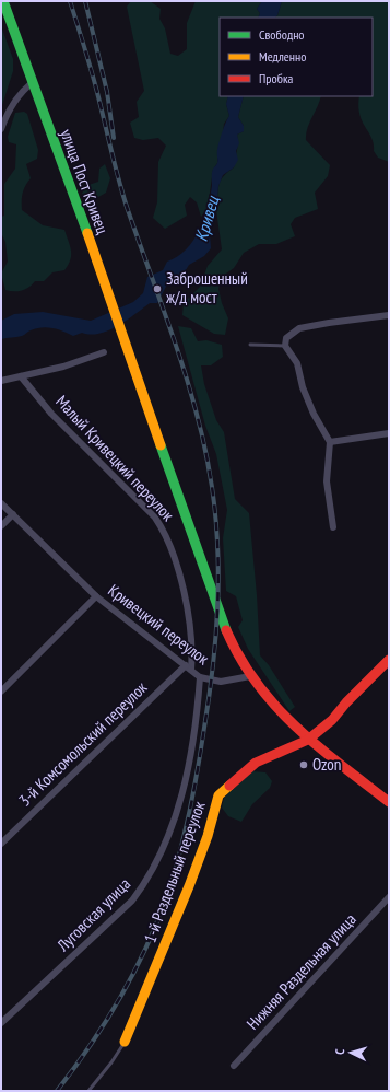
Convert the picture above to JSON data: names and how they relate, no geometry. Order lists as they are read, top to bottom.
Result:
{
  "streets": {
    "main road": ["улица Пост Кривец", "1-й Раздельный переулок"],
    "street": [
      "Малый Кривецкий переулок",
      "Кривецкий переулок",
      "3-й Комсомольский переулок",
      "Луговская улица",
      "Нижняя Раздельная улица"
    ]
  },
  "crossings": [
    ["улица Пост Кривец", "Кривецкий переулок"],
    ["Малый Кривецкий переулок", "Кривецкий переулок"],
    ["Малый Кривецкий переулок", "3-й Комсомольский переулок"],
    ["Кривецкий переулок", "3-й Комсомольский переулок"],
    ["Кривецкий переулок", "Луговская улица"]
  ],
  "water": ["Кривец"],
  "places": ["Заброшенный ж/д мост", "Ozon"],
  "legend": ["Свободно", "Медленно", "Пробка"],
  "north": "left"
}
